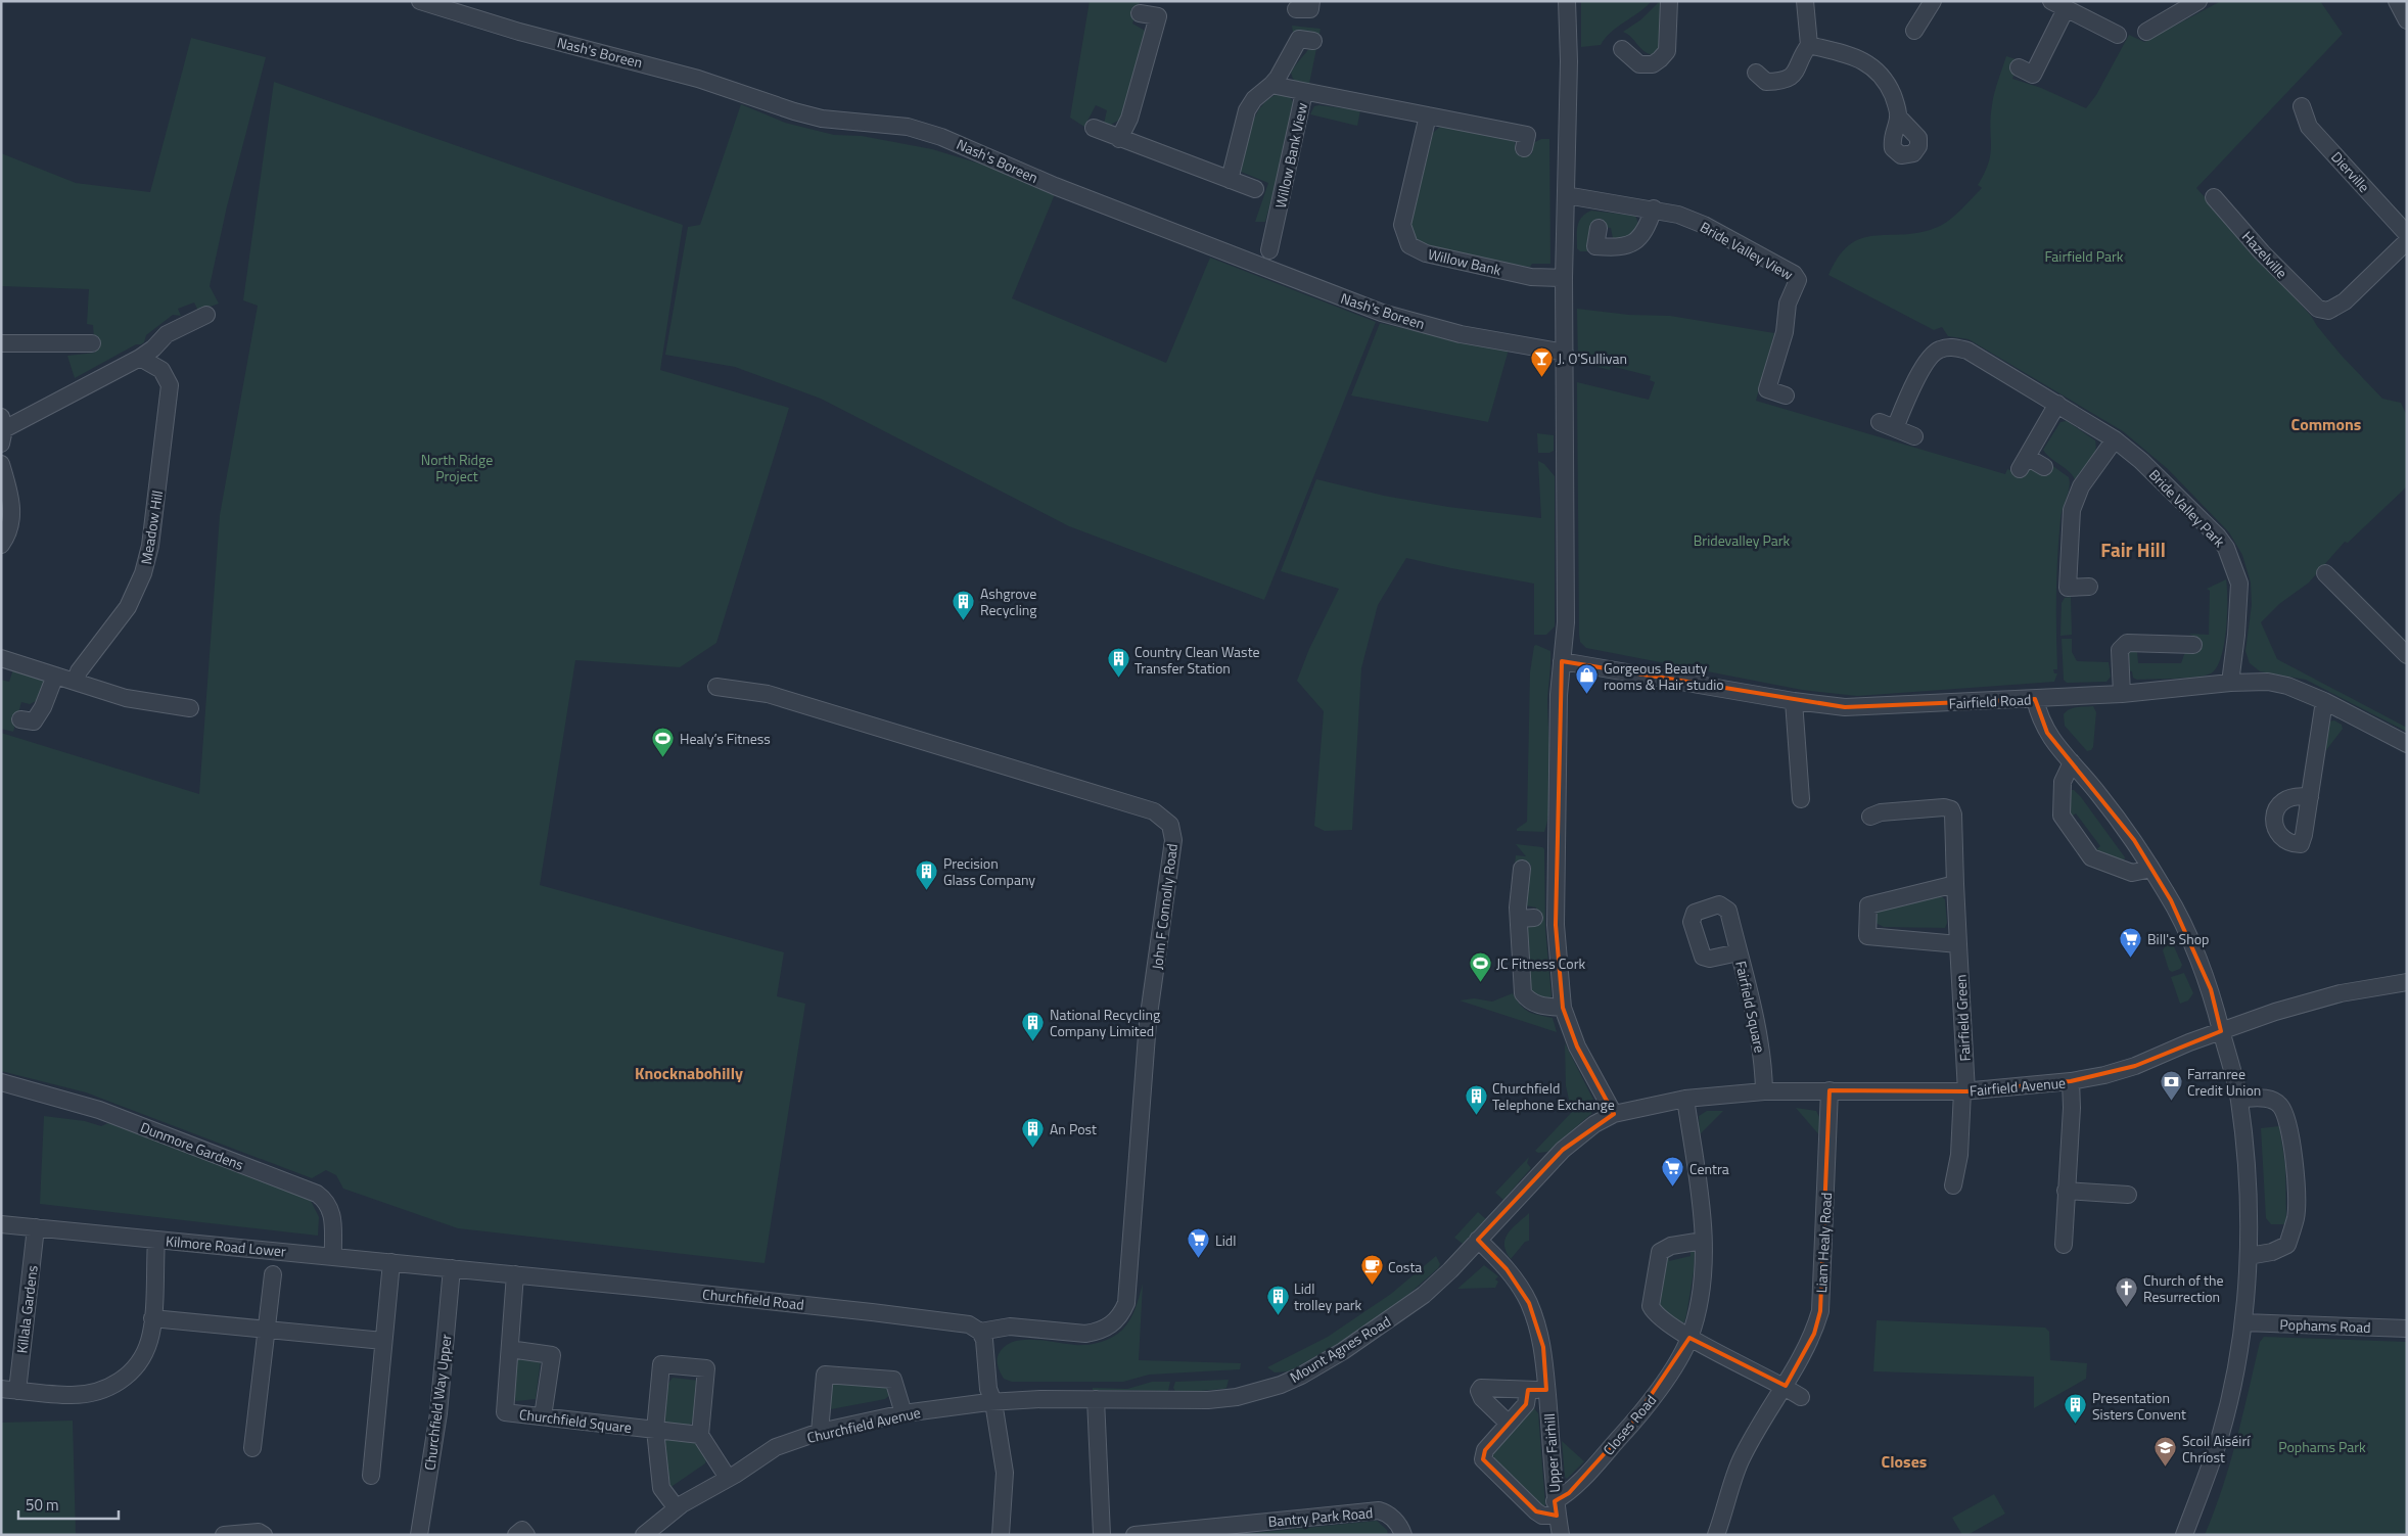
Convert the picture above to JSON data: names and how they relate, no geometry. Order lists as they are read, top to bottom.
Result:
{
  "streets": {
    "street": [
      "Nash's Boreen",
      "Willow Bank View",
      "Dierville",
      "Bride Valley View",
      "Hazelville",
      "Willow Bank",
      "Bride Valley Park",
      "Meadow Hill",
      "Fairfield Road",
      "John F Connolly Road",
      "Fairfield Square",
      "Fairfield Green",
      "Fairfield Avenue",
      "Dunmore Gardens",
      "Liam Healy Road",
      "Kilmore Road Lower",
      "Churchfield Road",
      "Killala Gardens",
      "Pophams Road",
      "Mount Agnes Road",
      "Churchfield Way Upper",
      "Churchfield Square",
      "Churchfield Avenue",
      "Closes Road",
      "Upper Fairhill",
      "Bantry Park Road"
    ]
  },
  "crossings": [
    ["Bride Valley Park", "Fairfield Road"],
    ["John F Connolly Road", "Churchfield Road"],
    ["Fairfield Square", "Fairfield Avenue"],
    ["Fairfield Green", "Fairfield Avenue"],
    ["Fairfield Avenue", "Liam Healy Road"],
    ["Fairfield Avenue", "Mount Agnes Road"],
    ["Fairfield Avenue", "Closes Road"],
    ["Dunmore Gardens", "Kilmore Road Lower"],
    ["Kilmore Road Lower", "Churchfield Road"],
    ["Kilmore Road Lower", "Killala Gardens"],
    ["Kilmore Road Lower", "Churchfield Way Upper"],
    ["Churchfield Road", "Churchfield Way Upper"],
    ["Churchfield Road", "Churchfield Square"],
    ["Mount Agnes Road", "Churchfield Avenue"],
    ["Mount Agnes Road", "Upper Fairhill"],
    ["Closes Road", "Upper Fairhill"]
  ],
  "districts": [
    "Commons",
    "Fair Hill",
    "Knocknabohilly",
    "Closes"
  ],
  "parks": [
    "Fairfield Park",
    "North Ridge Project",
    "Bridevalley Park",
    "Pophams Park"
  ],
  "places": {
    "bar": ["J. O'Sullivan"],
    "building": [
      "Ashgrove Recycling",
      "Country Clean Waste Transfer Station",
      "Precision Glass Company",
      "National Recycling Company Limited",
      "Churchfield Telephone Exchange",
      "An Post",
      "Lidl trolley park",
      "Presentation Sisters Convent"
    ],
    "shop": ["Gorgeous Beauty rooms & Hair studio"],
    "sports": ["Healy’s Fitness", "JC Fitness Cork"],
    "supermarket": ["Bill's Shop", "Centra", "Lidl"],
    "bank": ["Farranree Credit Union"],
    "cafe": ["Costa"],
    "church": ["Church of the Resurrection"],
    "school or university": ["Scoil Aiséirí Chríost"]
  },
  "scale_bar": "50 m"
}
